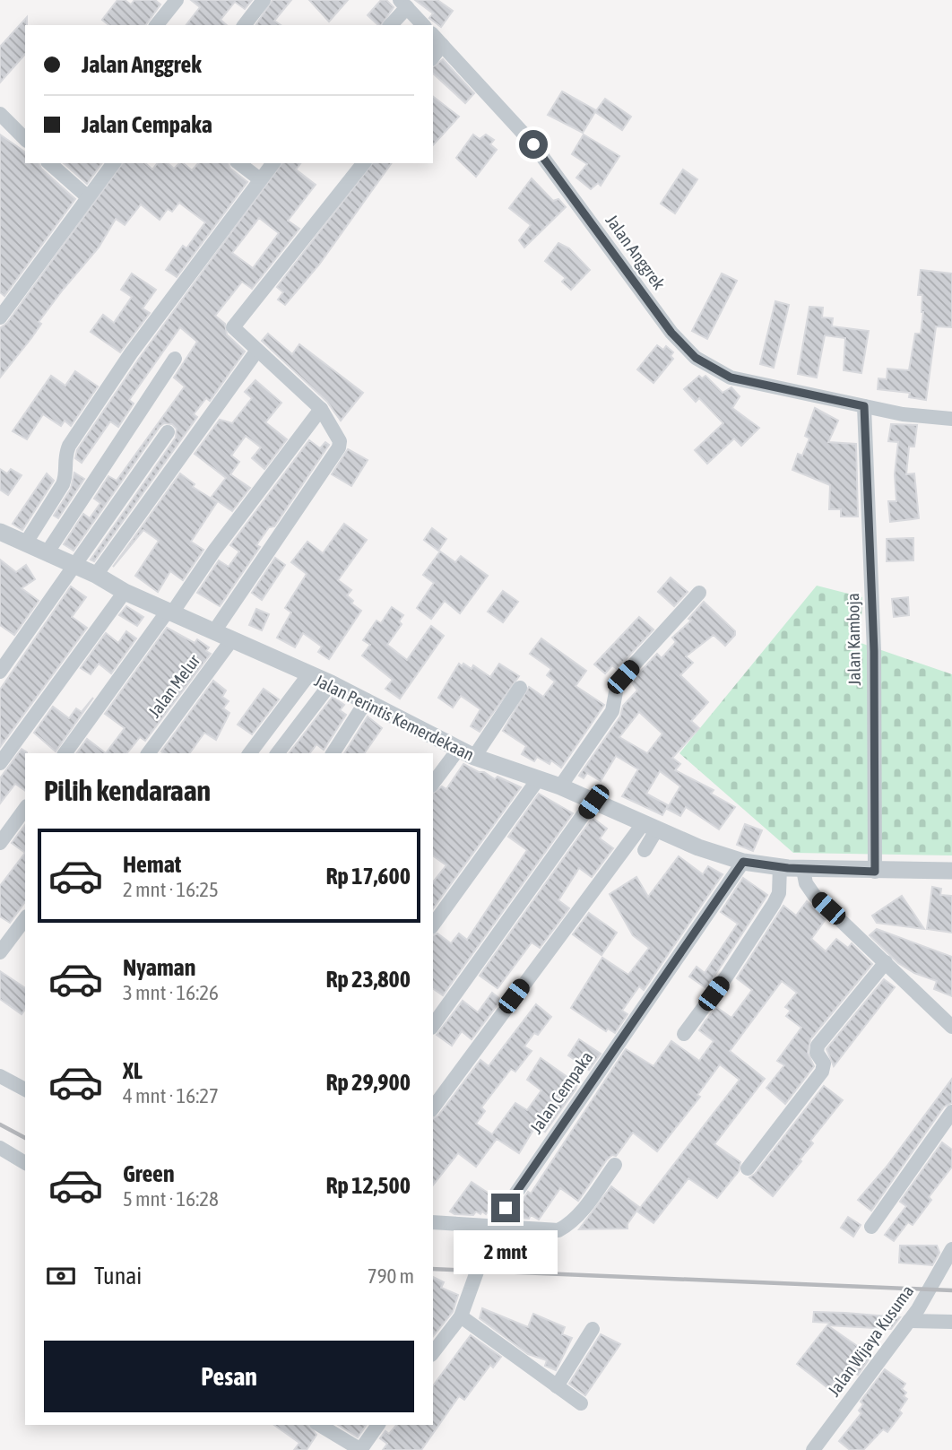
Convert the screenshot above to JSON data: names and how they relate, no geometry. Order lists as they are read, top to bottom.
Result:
{
  "streets": {
    "street": [
      "Jalan Anggrek",
      "Jalan Kamboja",
      "Jalan Melur",
      "Jalan Perintis Kemerdekaan",
      "Jalan Cempaka",
      "Jalan Wijaya Kusuma"
    ]
  },
  "crossings": [
    ["Jalan Anggrek", "Jalan Kamboja"],
    ["Jalan Kamboja", "Jalan Perintis Kemerdekaan"],
    ["Jalan Melur", "Jalan Perintis Kemerdekaan"],
    ["Jalan Perintis Kemerdekaan", "Jalan Cempaka"]
  ],
  "page": {
    "banner": ["Jalan Anggrek", "Jalan Cempaka"],
    "heading": "Pilih kendaraan",
    "list": [
      {
        "name": "Hemat",
        "note": "2 mnt · 16:25",
        "value": "Rp 17,600"
      },
      {
        "name": "Nyaman",
        "note": "3 mnt · 16:26",
        "value": "Rp 23,800"
      },
      {
        "name": "XL",
        "note": "4 mnt · 16:27",
        "value": "Rp 29,900"
      },
      {
        "name": "Green",
        "note": "5 mnt · 16:28",
        "value": "Rp 12,500"
      }
    ],
    "bubble": "2 mnt",
    "pay": ["Tunai", "790 m"],
    "buttons": "Pesan"
  }
}
